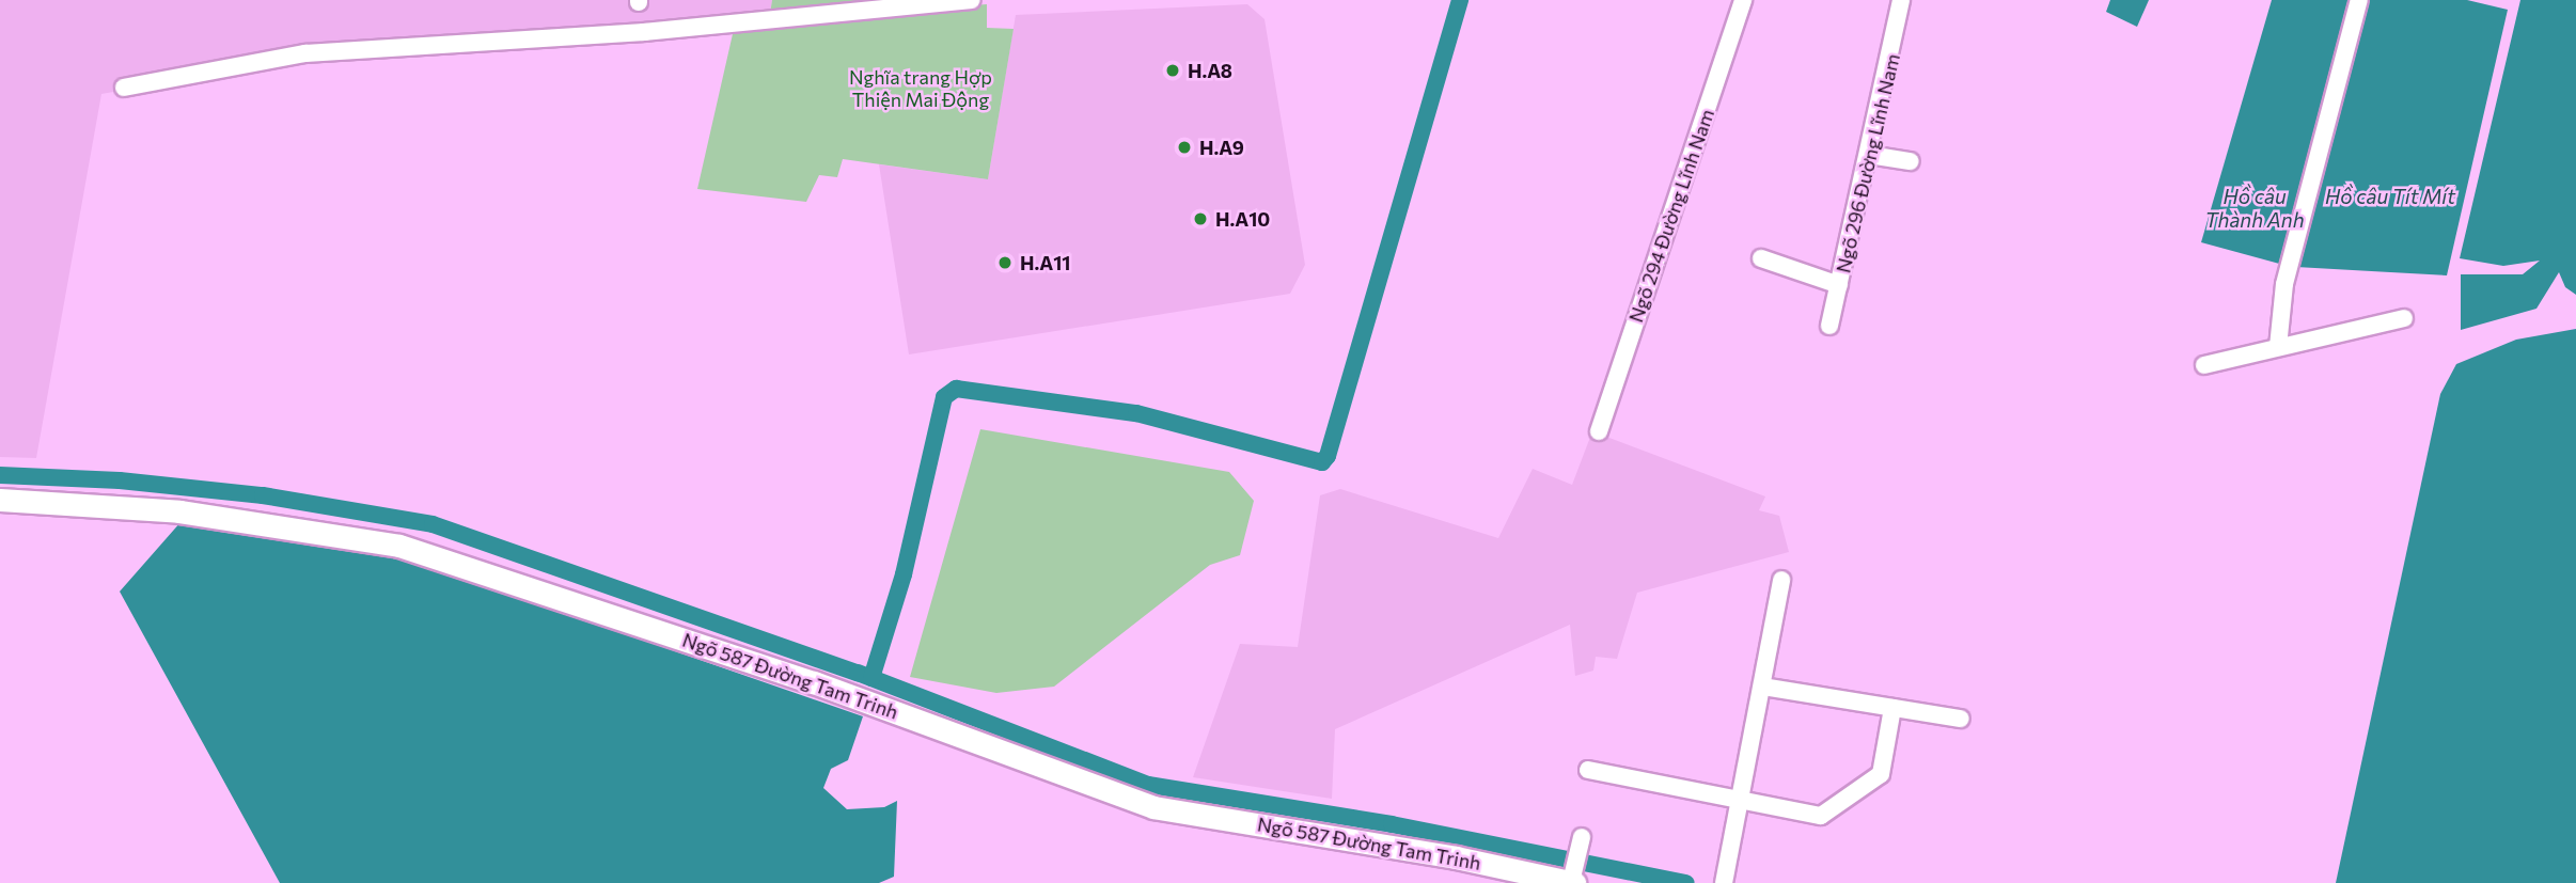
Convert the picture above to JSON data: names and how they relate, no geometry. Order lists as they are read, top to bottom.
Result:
{
  "streets": {
    "street": ["Ngõ 296 Đường Lĩnh Nam", "Ngõ 294 Đường Lĩnh Nam", "Ngõ 587 Đường Tam Trinh"]
  },
  "water": ["Hồ câu Thành Anh", "Hồ câu Tít Mít"],
  "parks": ["Nghĩa trang Hợp Thiện Mai Động"],
  "places": [
    "H.A8",
    "H.A9",
    "H.A10",
    "H.A11"
  ]
}
